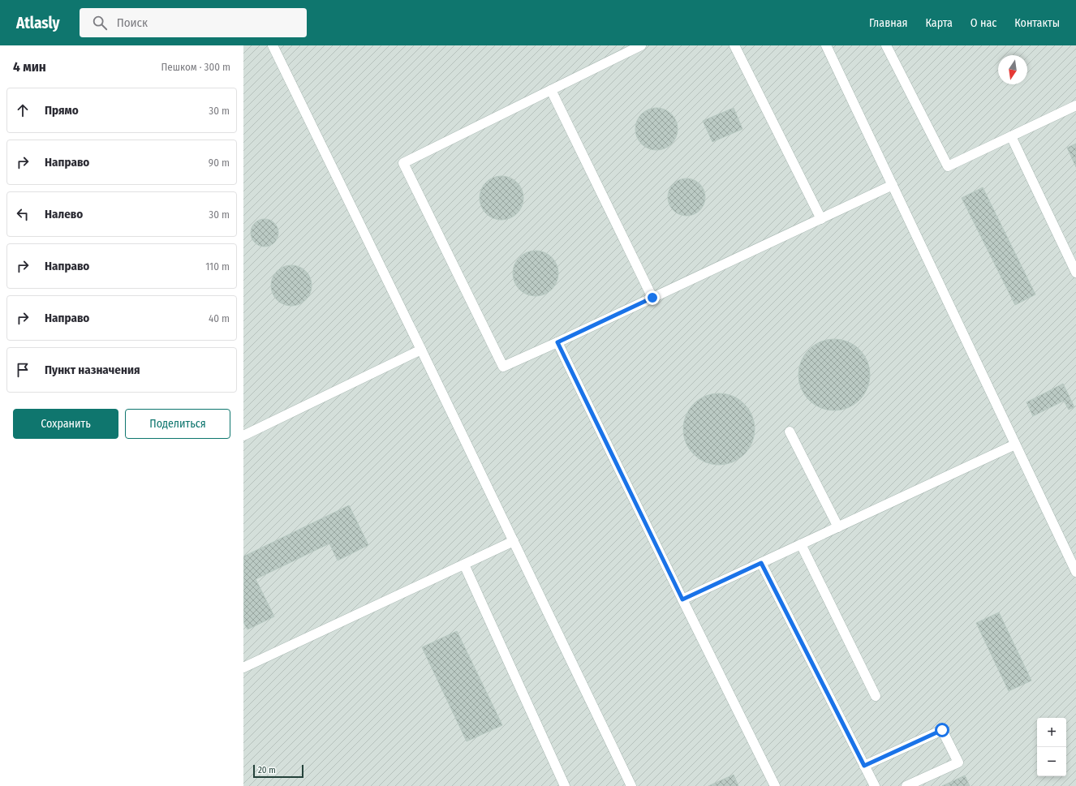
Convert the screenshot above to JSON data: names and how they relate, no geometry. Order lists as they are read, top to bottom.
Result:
{
  "scale_bar": "20 m",
  "north": "bottom",
  "page": {
    "header": "Atlasly",
    "search": "Поиск",
    "nav": [
      "Главная",
      "Карта",
      "О нас",
      "Контакты"
    ],
    "heading": ["4 мин", "Пешком · 300 m"],
    "list": [
      ["Прямо", "30 m"],
      ["Направо", "90 m"],
      ["Налево", "30 m"],
      ["Направо", "110 m"],
      ["Направо", "40 m"],
      "Пункт назначения"
    ],
    "buttons": ["Сохранить", "Поделиться"],
    "map_buttons": ["+", "−"],
    "scale": "20 m"
  }
}
